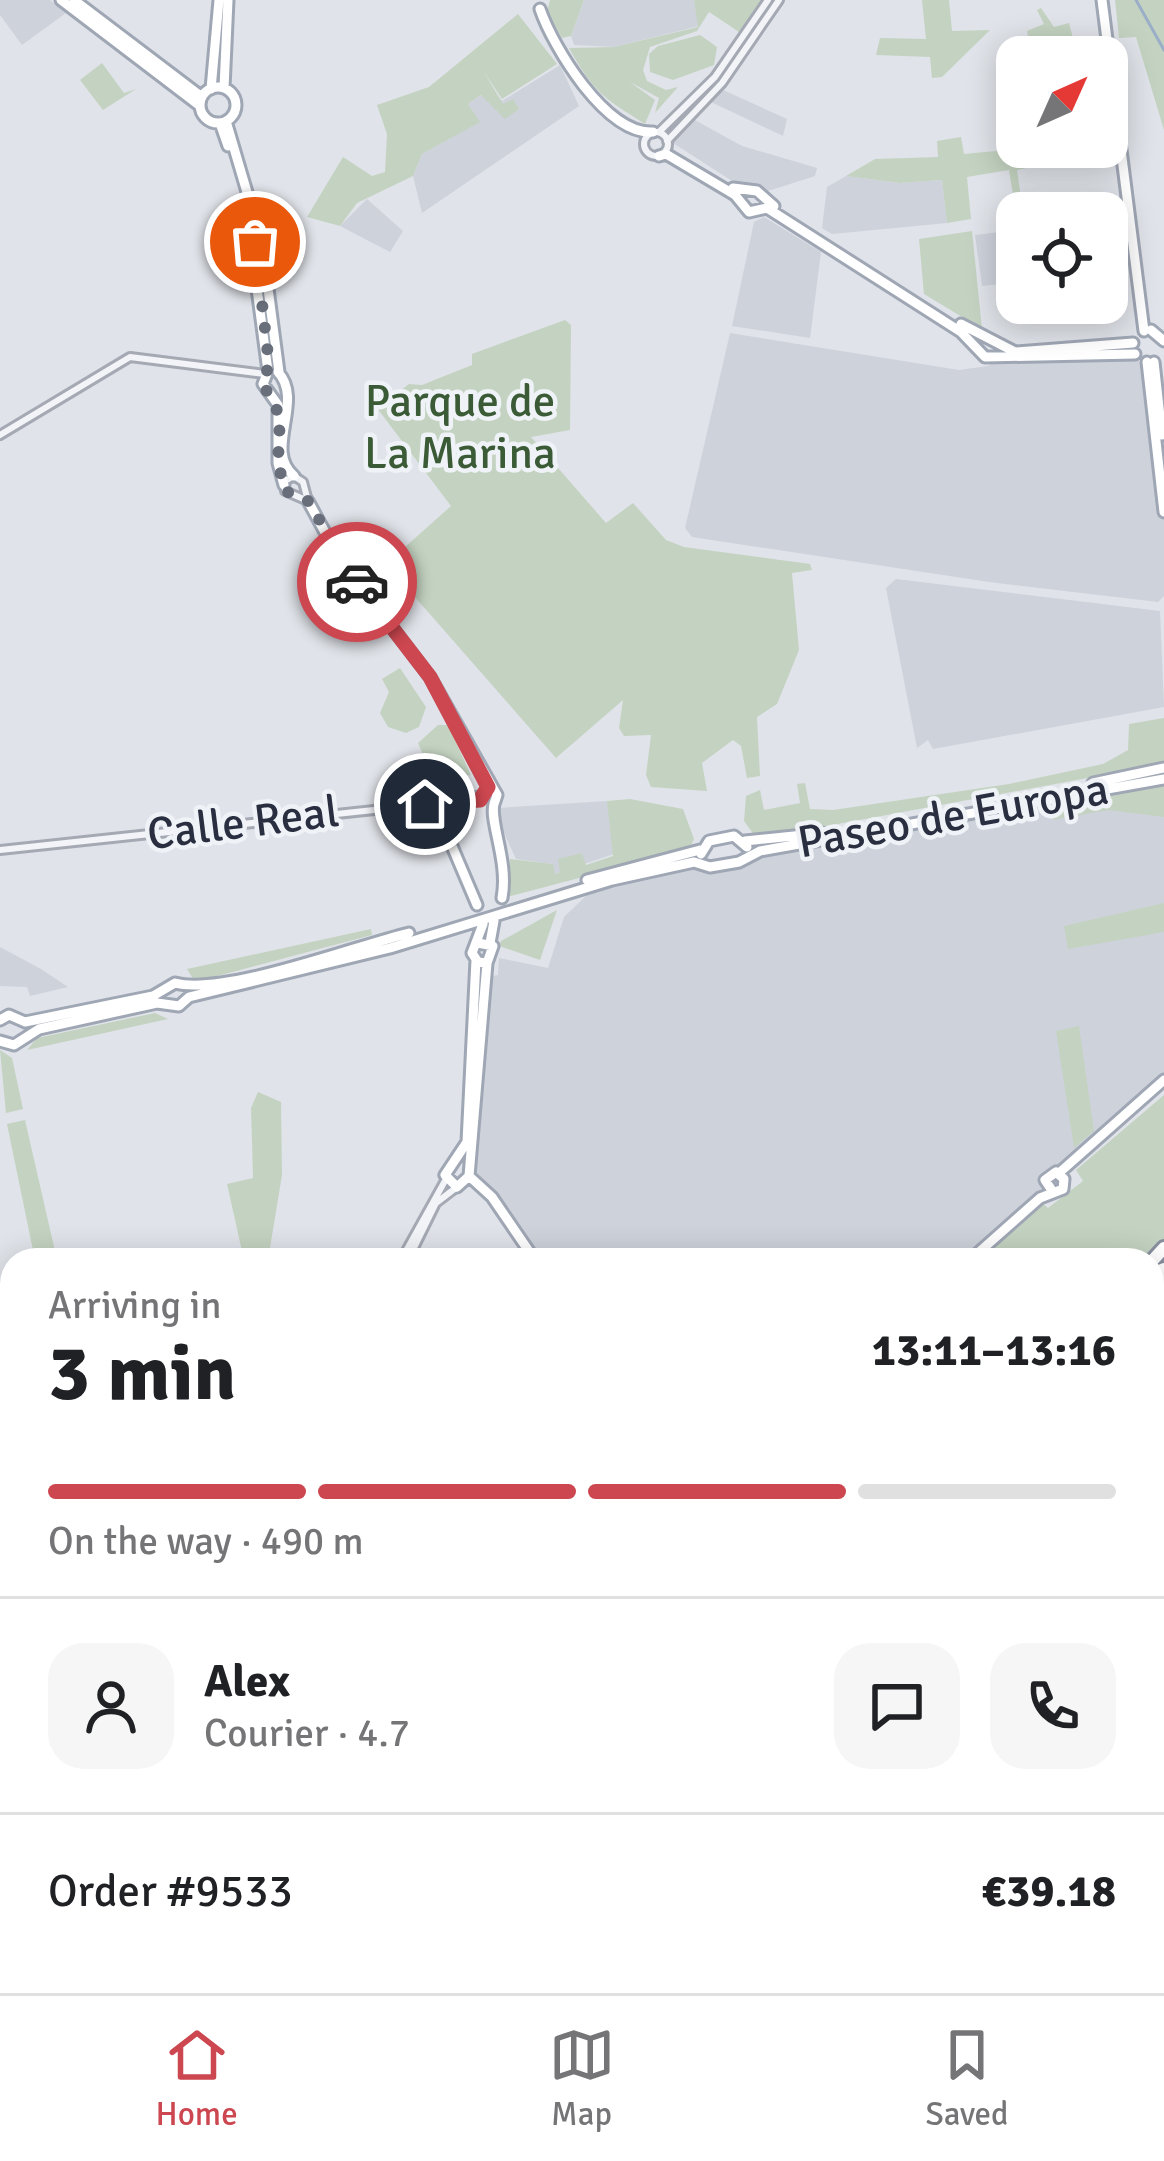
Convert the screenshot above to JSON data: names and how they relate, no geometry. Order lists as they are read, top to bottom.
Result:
{
  "streets": {
    "main road": ["Paseo de Europa", "Calle Real"]
  },
  "parks": ["Parque de La Marina"],
  "north": "top right",
  "page": {
    "heading": ["3 min", "Arriving in", "13:11–13:16"],
    "panel": [
      "Alex",
      "Courier · 4.7",
      "Order #9533",
      "€39.18"
    ],
    "bar": "On the way · 490 m",
    "tabs": ["Home", "Map", "Saved"]
  }
}
